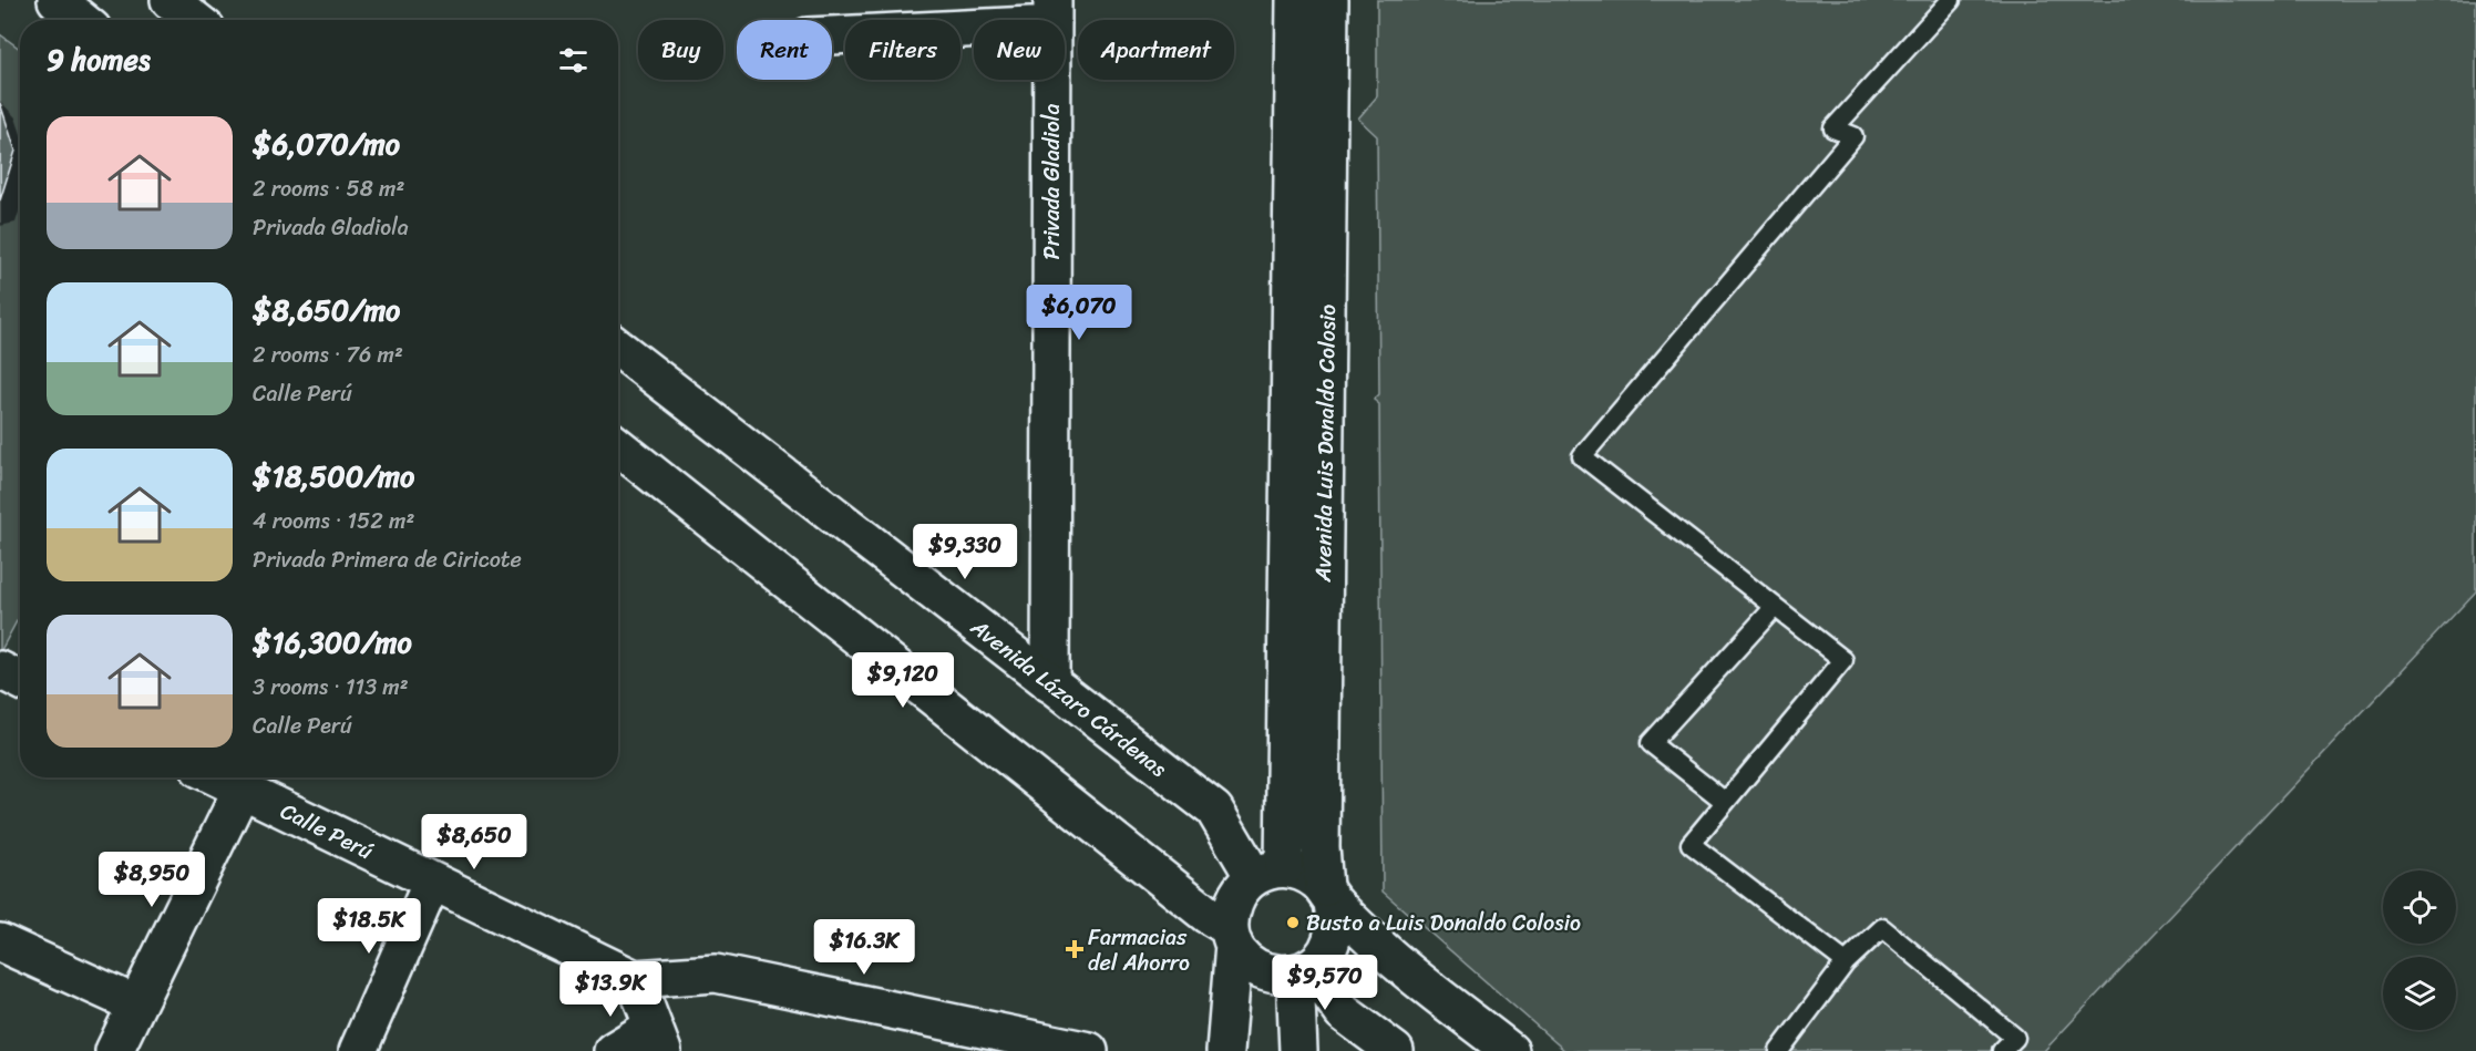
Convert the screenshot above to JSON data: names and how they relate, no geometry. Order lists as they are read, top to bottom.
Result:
{
  "streets": {
    "main road": [
      "Privada Gladiola",
      "Avenida Luis Donaldo Colosio",
      "Avenida Lázaro Cárdenas",
      "Calle Perú"
    ]
  },
  "crossings": [
    ["Privada Gladiola", "Avenida Lázaro Cárdenas"],
    ["Avenida Luis Donaldo Colosio", "Avenida Lázaro Cárdenas"]
  ],
  "places": {
    "other": ["Busto a Luis Donaldo Colosio"],
    "health": ["Farmacias del Ahorro"]
  },
  "page": {
    "chip": [
      "Buy",
      "Rent",
      "Filters",
      "New",
      "Apartment"
    ],
    "heading": "9 homes",
    "list": [
      {
        "name": "$6,070/mo",
        "note": "2 rooms · 58 m² · Privada Gladiola"
      },
      {
        "name": "$8,650/mo",
        "note": "2 rooms · 76 m² · Calle Perú"
      },
      {
        "name": "$18,500/mo",
        "note": "4 rooms · 152 m² · Privada Primera de Ciricote"
      },
      {
        "name": "$16,300/mo",
        "note": "3 rooms · 113 m² · Calle Perú"
      }
    ],
    "price": [
      "$6,070",
      "$9,330",
      "$9,120",
      "$8,650",
      "$8,950",
      "$18.5K",
      "$16.3K",
      "$9,570",
      "$13.9K"
    ]
  }
}
